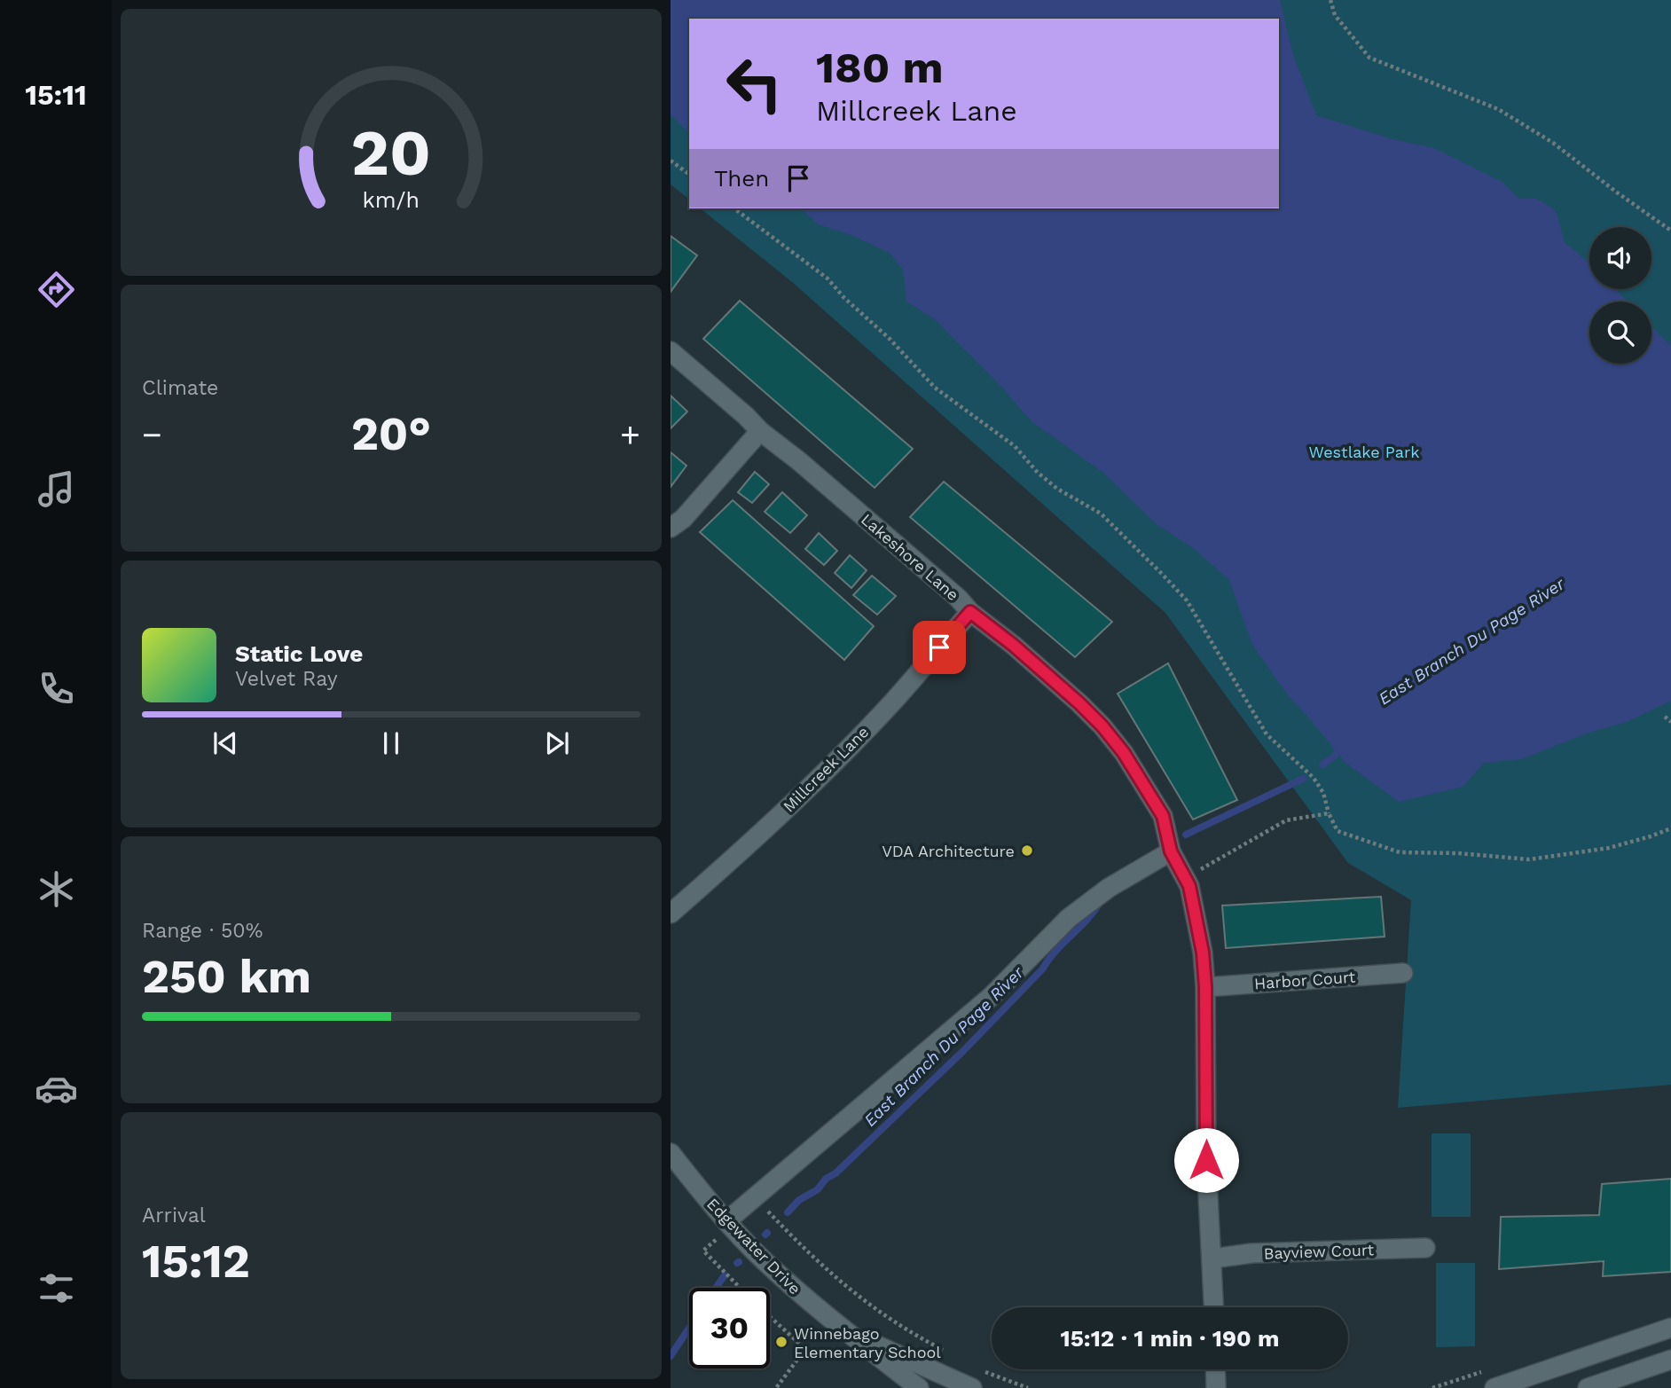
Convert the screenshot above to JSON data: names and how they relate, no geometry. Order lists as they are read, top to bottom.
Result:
{
  "streets": {
    "street": [
      "Lakeshore Lane",
      "Millcreek Lane",
      "Harbor Court",
      "Edgewater Drive",
      "Bayview Court"
    ]
  },
  "crossings": [
    ["Lakeshore Lane", "Millcreek Lane"],
    ["Lakeshore Lane", "Harbor Court"],
    ["Lakeshore Lane", "Bayview Court"]
  ],
  "water": ["East Branch Du Page River"],
  "parks": ["Westlake Park"],
  "places": ["VDA Architecture", "Winnebago Elementary School"],
  "page": {
    "tabs": "15:11",
    "turn": ["180 m", "Millcreek Lane"],
    "then": "Then",
    "tile": [
      "Climate",
      ["Range · 50%", "250 km"],
      ["Arrival", "15:12"]
    ],
    "heat": ["−", "20°", "+"],
    "song": ["Static Love", "Velvet Ray"],
    "limit": "30",
    "trip": "15:12 · 1 min · 190 m",
    "gauge": ["20", "km/h"]
  }
}
